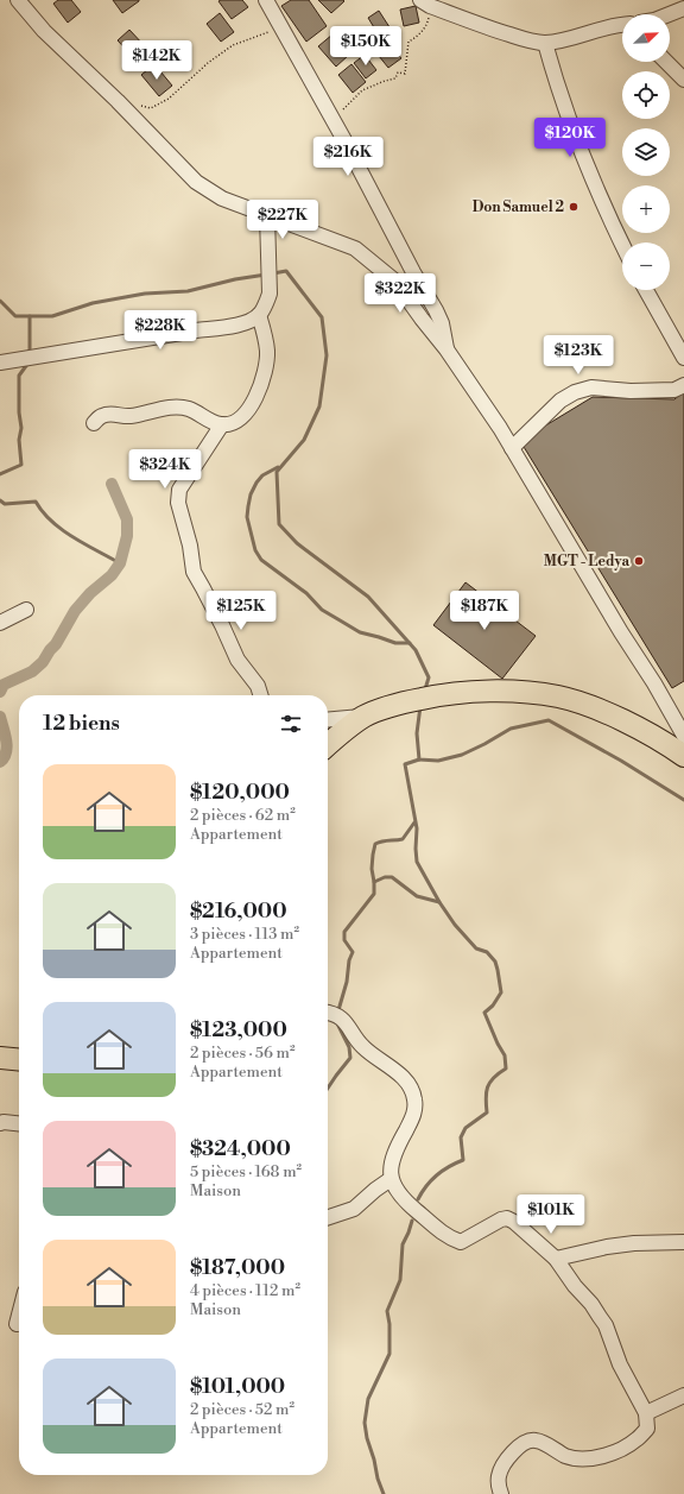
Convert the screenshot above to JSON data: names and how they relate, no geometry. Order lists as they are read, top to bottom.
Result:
{
  "places": ["Don Samuel 2", "MGT - Ledya"],
  "north": "top right",
  "page": {
    "map_buttons": ["+", "−"],
    "price": [
      "$150K",
      "$142K",
      "$120K",
      "$216K",
      "$227K",
      "$322K",
      "$228K",
      "$123K",
      "$324K",
      "$125K",
      "$187K",
      "$101K"
    ],
    "heading": "12 biens",
    "list": [
      {
        "name": "$120,000",
        "note": "2 pièces · 62 m² · Appartement"
      },
      {
        "name": "$216,000",
        "note": "3 pièces · 113 m² · Appartement"
      },
      {
        "name": "$123,000",
        "note": "2 pièces · 56 m² · Appartement"
      },
      {
        "name": "$324,000",
        "note": "5 pièces · 168 m² · Maison"
      },
      {
        "name": "$187,000",
        "note": "4 pièces · 112 m² · Maison"
      },
      {
        "name": "$101,000",
        "note": "2 pièces · 52 m² · Appartement"
      }
    ]
  }
}
